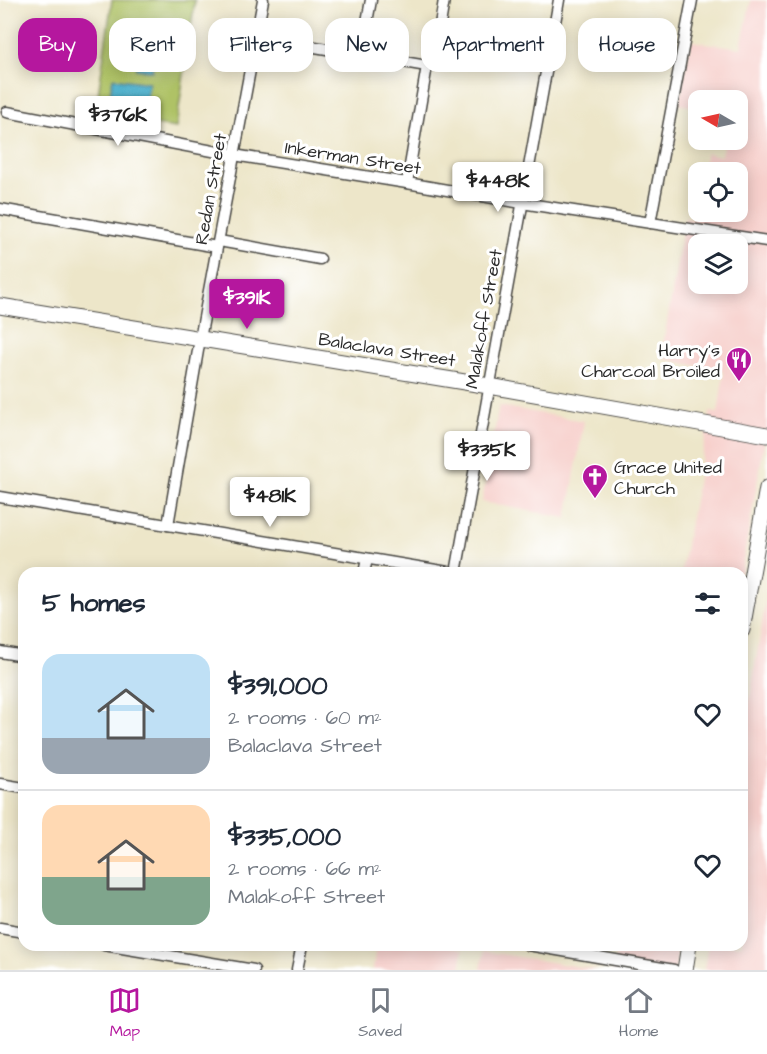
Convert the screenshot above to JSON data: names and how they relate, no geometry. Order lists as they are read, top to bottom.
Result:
{
  "streets": {
    "street": [
      "Inkerman Street",
      "Redan Street",
      "Malakoff Street",
      "Balaclava Street"
    ]
  },
  "crossings": [
    ["Inkerman Street", "Redan Street"],
    ["Inkerman Street", "Malakoff Street"],
    ["Redan Street", "Balaclava Street"],
    ["Malakoff Street", "Balaclava Street"]
  ],
  "places": {
    "restaurant": ["Harry's Charcoal Broiled"],
    "church": ["Grace United Church"]
  },
  "north": "left",
  "page": {
    "chip": [
      "Buy",
      "Rent",
      "Filters",
      "New",
      "Apartment",
      "House"
    ],
    "price": [
      "$376K",
      "$448K",
      "$391K",
      "$335K",
      "$481K"
    ],
    "heading": "5 homes",
    "list": [
      {
        "name": "$391,000",
        "note": "2 rooms · 60 m² · Balaclava Street"
      },
      {
        "name": "$335,000",
        "note": "2 rooms · 66 m² · Malakoff Street"
      }
    ],
    "tabs": ["Map", "Saved", "Home"]
  }
}
